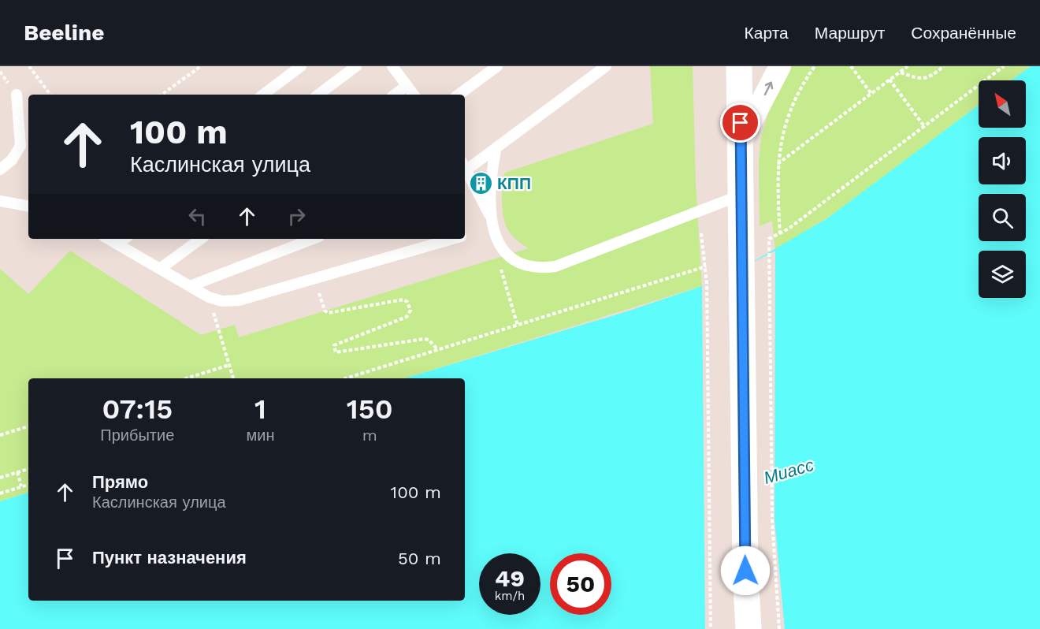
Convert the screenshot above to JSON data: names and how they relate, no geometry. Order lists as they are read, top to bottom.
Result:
{
  "water": ["Миасс"],
  "places": {
    "building": ["КПП"]
  },
  "north": "top left",
  "page": {
    "header": "Beeline",
    "nav": ["Карта", "Маршрут", "Сохранённые"],
    "turn": ["100 m", "Каслинская улица"],
    "eta": [
      "07:15",
      "Прибытие",
      "1",
      "мин",
      "150",
      "m"
    ],
    "list": [
      {
        "name": "Прямо",
        "note": "Каслинская улица",
        "value": "100 m"
      },
      {
        "name": "Пункт назначения",
        "value": "50 m"
      }
    ],
    "speed": "49 km/h",
    "limit": "50"
  }
}
